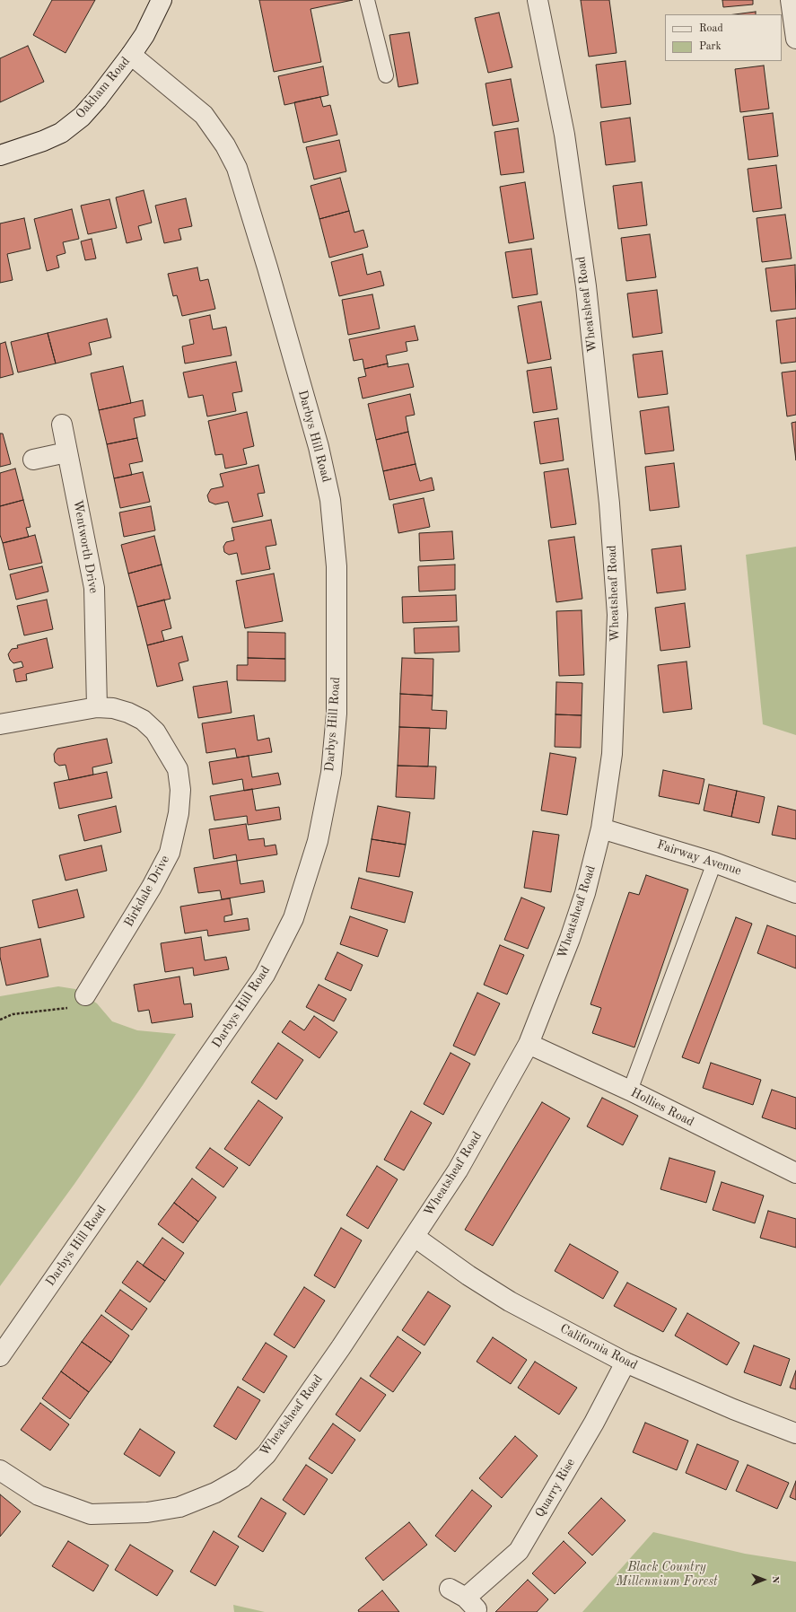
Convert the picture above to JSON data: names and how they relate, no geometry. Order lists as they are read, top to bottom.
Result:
{
  "streets": {
    "street": [
      "Oakham Road",
      "Wheatsheaf Road",
      "Darbys Hill Road",
      "Wentworth Drive",
      "Fairway Avenue",
      "Birkdale Drive",
      "Hollies Road",
      "California Road",
      "Quarry Rise"
    ]
  },
  "crossings": [
    ["Oakham Road", "Darbys Hill Road"],
    ["Wheatsheaf Road", "Fairway Avenue"],
    ["Wheatsheaf Road", "Hollies Road"],
    ["Wheatsheaf Road", "California Road"],
    ["Wentworth Drive", "Birkdale Drive"],
    ["California Road", "Quarry Rise"]
  ],
  "parks": ["Black Country Millennium Forest"],
  "legend": ["Road", "Park"],
  "north": "right"
}
